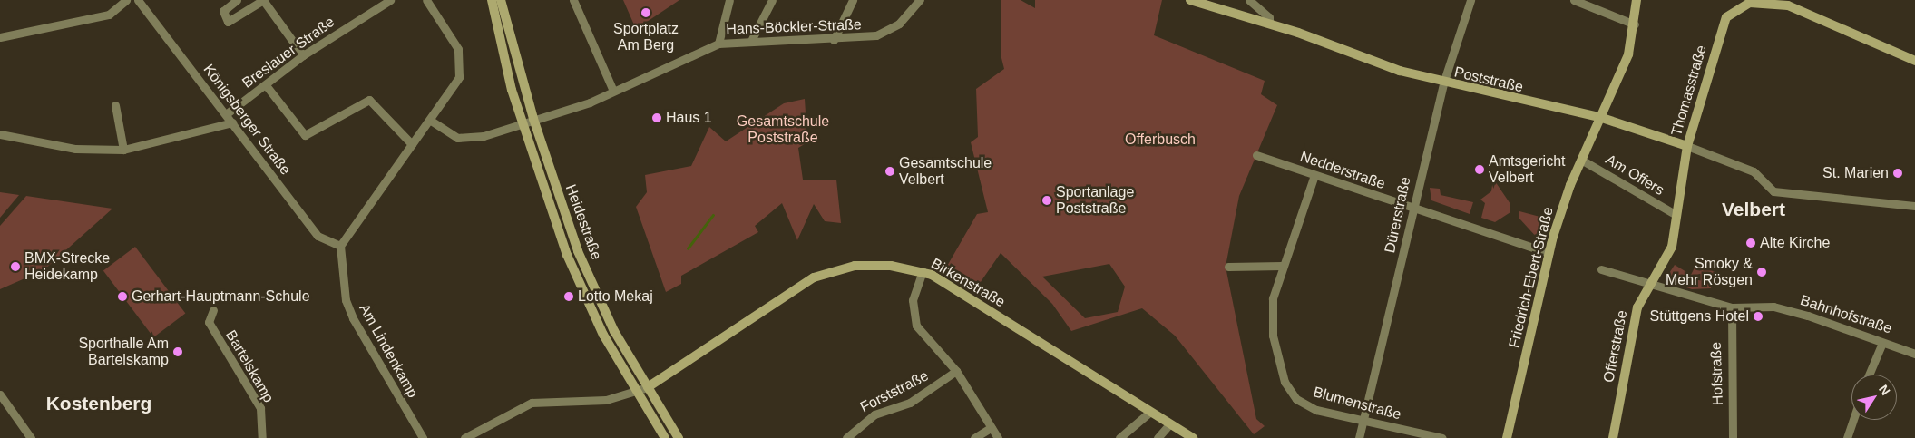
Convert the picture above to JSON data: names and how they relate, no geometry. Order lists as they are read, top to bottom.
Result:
{
  "streets": {
    "street": [
      "Hans-Böckler-Straße",
      "Breslauer Straße",
      "Poststraße",
      "Thomasstraße",
      "Königsberger Straße",
      "Nedderstraße",
      "Am Offers",
      "Dürerstraße",
      "Heidestraße",
      "Friedrich-Ebert-Straße",
      "Birkenstraße",
      "Bahnhofstraße",
      "Offerstraße",
      "Am Lindenkamp",
      "Bartelskamp",
      "Hofstraße",
      "Forststraße",
      "Blumenstraße"
    ]
  },
  "crossings": [
    ["Hans-Böckler-Straße", "Heidestraße"],
    ["Breslauer Straße", "Königsberger Straße"],
    ["Poststraße", "Thomasstraße"],
    ["Poststraße", "Dürerstraße"],
    ["Poststraße", "Friedrich-Ebert-Straße"],
    ["Thomasstraße", "Am Offers"],
    ["Thomasstraße", "Offerstraße"],
    ["Königsberger Straße", "Am Lindenkamp"],
    ["Nedderstraße", "Dürerstraße"],
    ["Nedderstraße", "Friedrich-Ebert-Straße"],
    ["Nedderstraße", "Blumenstraße"],
    ["Am Offers", "Friedrich-Ebert-Straße"],
    ["Am Offers", "Offerstraße"],
    ["Dürerstraße", "Blumenstraße"],
    ["Heidestraße", "Birkenstraße"],
    ["Bahnhofstraße", "Hofstraße"]
  ],
  "districts": ["Velbert", "Kostenberg"],
  "parks": ["Gesamtschule Poststraße", "Offerbusch"],
  "places": [
    "Sportplatz Am Berg",
    "Haus 1",
    "Amtsgericht Velbert",
    "Gesamtschule Velbert",
    "St. Marien",
    "Sportanlage Poststraße",
    "Alte Kirche",
    "BMX-Strecke Heidekamp",
    "Smoky & Mehr Rösgen",
    "Gerhart-Hauptmann-Schule",
    "Lotto Mekaj",
    "Stüttgens Hotel",
    "Sporthalle Am Bartelskamp"
  ],
  "north": "top right"
}
